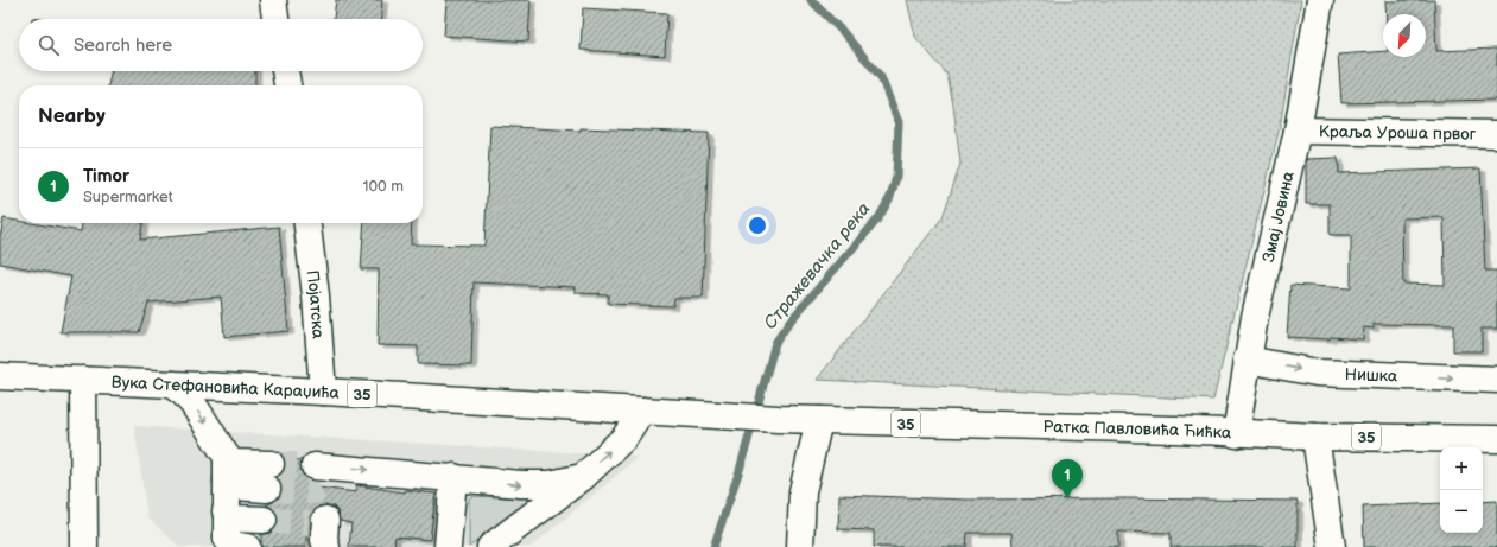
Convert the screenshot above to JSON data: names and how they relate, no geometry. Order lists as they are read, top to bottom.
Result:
{
  "streets": {
    "street": [
      "Краља Уроша првог",
      "Змај Јовина",
      "Појатска",
      "Нишка",
      "Вука Стефановића Караџића",
      "35",
      "Ратка Павловића Ћићка"
    ]
  },
  "crossings": [
    ["Краља Уроша првог", "Змај Јовина"],
    ["Змај Јовина", "Нишка"],
    ["Змај Јовина", "Ратка Павловића Ћићка"],
    ["Појатска", "Вука Стефановића Караџића"],
    ["Вука Стефановића Караџића", "Ратка Павловића Ћићка"]
  ],
  "one_way": ["Нишка"],
  "water": ["Стражевачка река"],
  "north": "bottom left",
  "page": {
    "search": "Search here",
    "heading": "Nearby",
    "list": [
      {
        "mark": "1",
        "name": "Timor",
        "note": "Supermarket",
        "value": "100 m"
      }
    ],
    "map_buttons": ["+", "−"],
    "pins": "1"
  }
}
